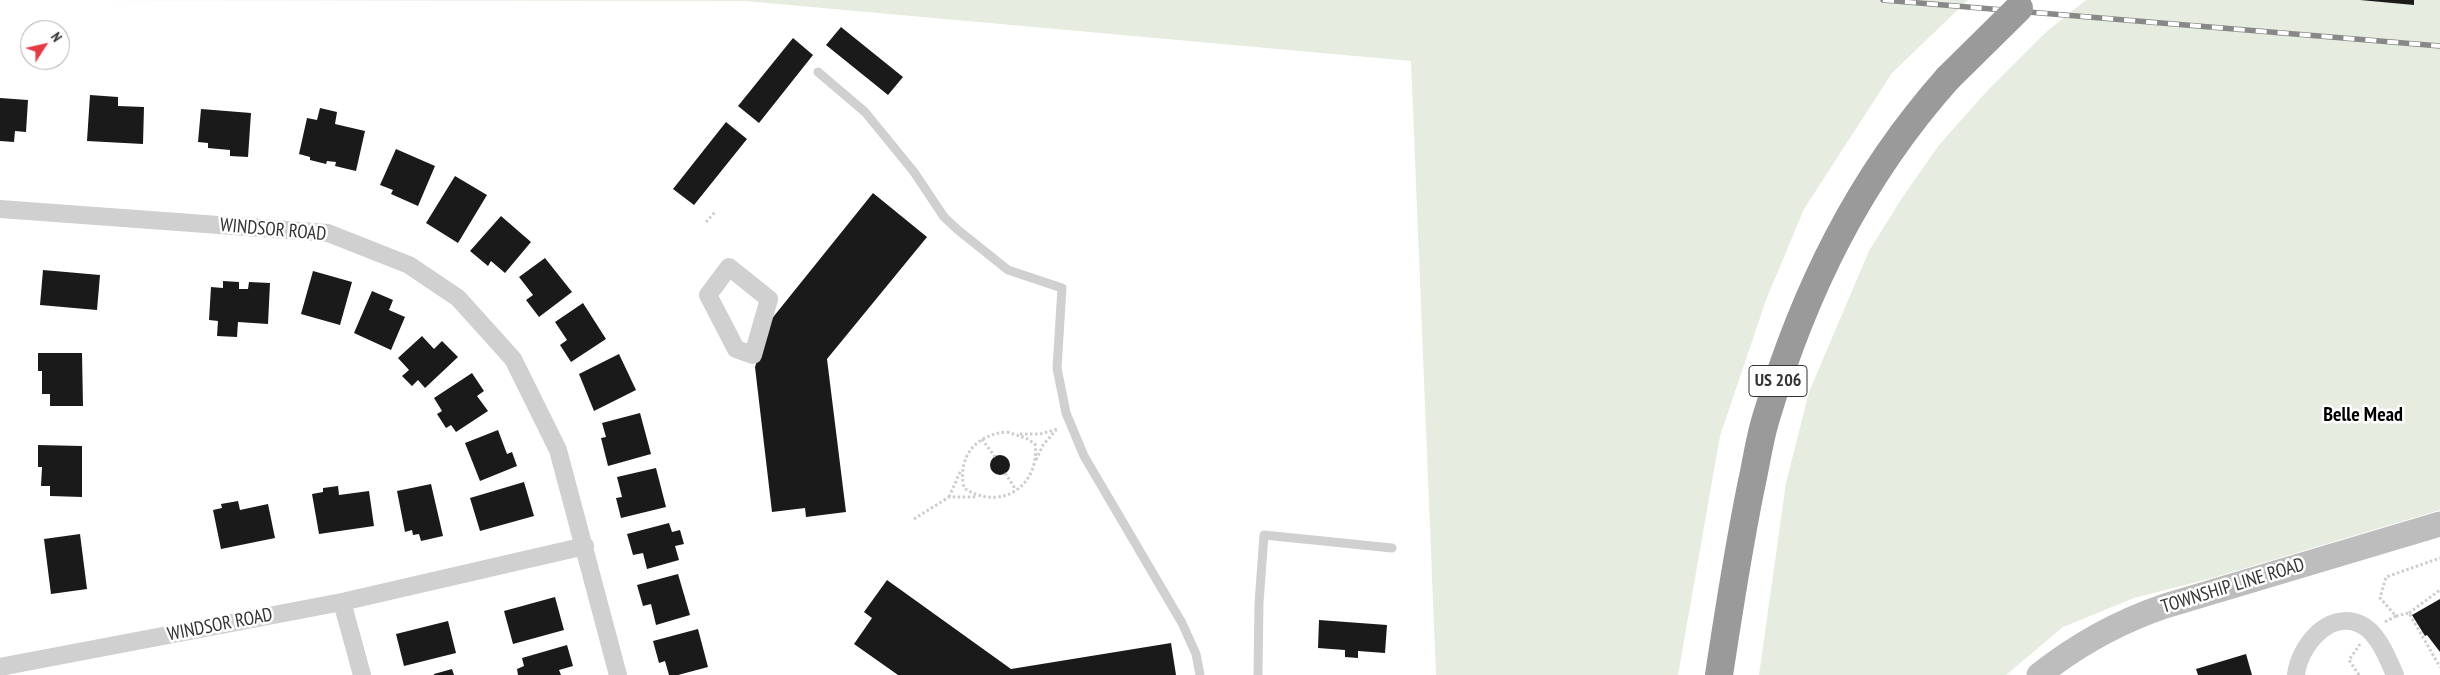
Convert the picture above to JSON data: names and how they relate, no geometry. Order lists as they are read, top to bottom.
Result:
{
  "streets": {
    "highway": ["US 206"],
    "street": ["WINDSOR ROAD", "TOWNSHIP LINE ROAD"]
  },
  "districts": ["Belle Mead"],
  "north": "top right"
}
